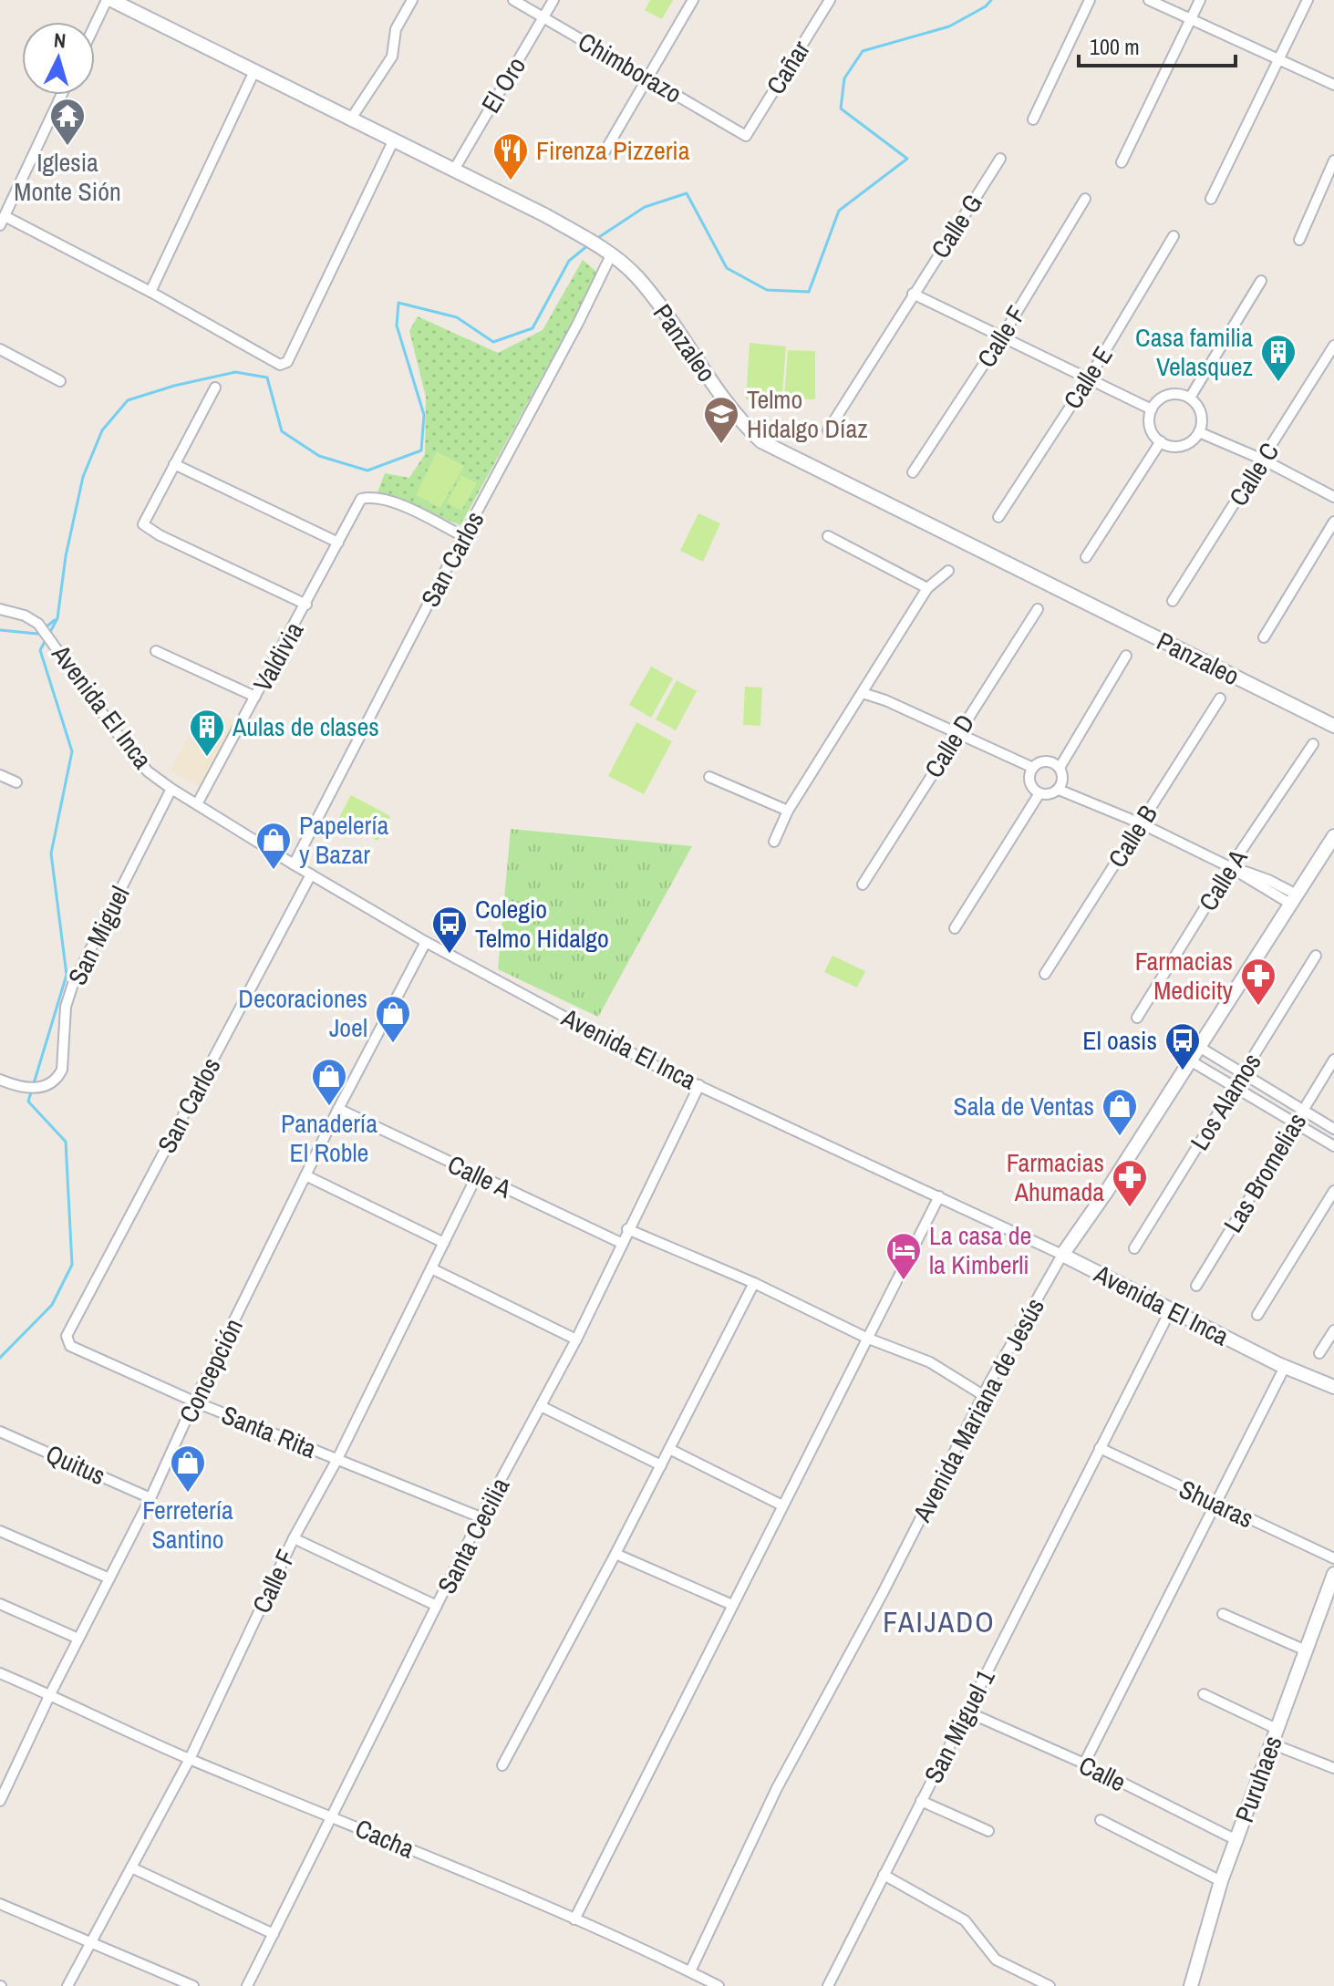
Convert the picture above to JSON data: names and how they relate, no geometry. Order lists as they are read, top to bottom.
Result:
{
  "streets": {
    "street": [
      "Chimborazo",
      "Cañar",
      "El Oro",
      "Calle G",
      "Calle F",
      "Panzaleo",
      "Calle E",
      "Calle C",
      "San Carlos",
      "Valdivia",
      "Avenida El Inca",
      "Calle D",
      "Calle B",
      "Calle A",
      "San Miguel",
      "Los Alamos",
      "Las Bromelias",
      "Concepción",
      "Avenida Mariana de Jesús",
      "Santa Rita",
      "Quitus",
      "Shuaras",
      "Santa Cecilia",
      "San Miguel 1",
      "Calle",
      "Puruhaes",
      "Cacha"
    ]
  },
  "crossings": [
    ["Chimborazo", "Cañar"],
    ["Chimborazo", "El Oro"],
    ["El Oro", "Panzaleo"],
    ["Calle F", "Calle A"],
    ["Calle F", "Santa Rita"],
    ["Calle F", "Cacha"],
    ["Panzaleo", "San Carlos"],
    ["San Carlos", "Valdivia"],
    ["San Carlos", "Avenida El Inca"],
    ["San Carlos", "Santa Rita"],
    ["Valdivia", "Avenida El Inca"],
    ["Avenida El Inca", "San Miguel"],
    ["Avenida El Inca", "Concepción"],
    ["Avenida El Inca", "Avenida Mariana de Jesús"],
    ["Avenida El Inca", "Santa Cecilia"],
    ["Avenida El Inca", "San Miguel 1"],
    ["Calle A", "Concepción"],
    ["Calle A", "Santa Cecilia"],
    ["Concepción", "Santa Rita"],
    ["Concepción", "Quitus"],
    ["Concepción", "Cacha"],
    ["Avenida Mariana de Jesús", "Cacha"],
    ["Santa Rita", "Santa Cecilia"],
    ["Shuaras", "San Miguel 1"],
    ["Santa Cecilia", "Cacha"],
    ["San Miguel 1", "Calle"],
    ["Calle", "Puruhaes"]
  ],
  "districts": ["FAIJADO"],
  "places": {
    "temple": ["Iglesia Monte Sión"],
    "restaurant": ["Firenza Pizzeria"],
    "building": ["Casa familia Velasquez", "Aulas de clases"],
    "school or university": ["Telmo Hidalgo Díaz"],
    "shop": [
      "Papelería y Bazar",
      "Decoraciones Joel",
      "Panadería El Roble",
      "Sala de Ventas",
      "Ferretería Santino"
    ],
    "bus stop": ["Colegio Telmo Hidalgo", "El oasis"],
    "pharmacy": ["Farmacias Medicity", "Farmacias Ahumada"],
    "hotel": ["La casa de la Kimberli"]
  },
  "scale_bar": "100 m",
  "north": "top"
}
